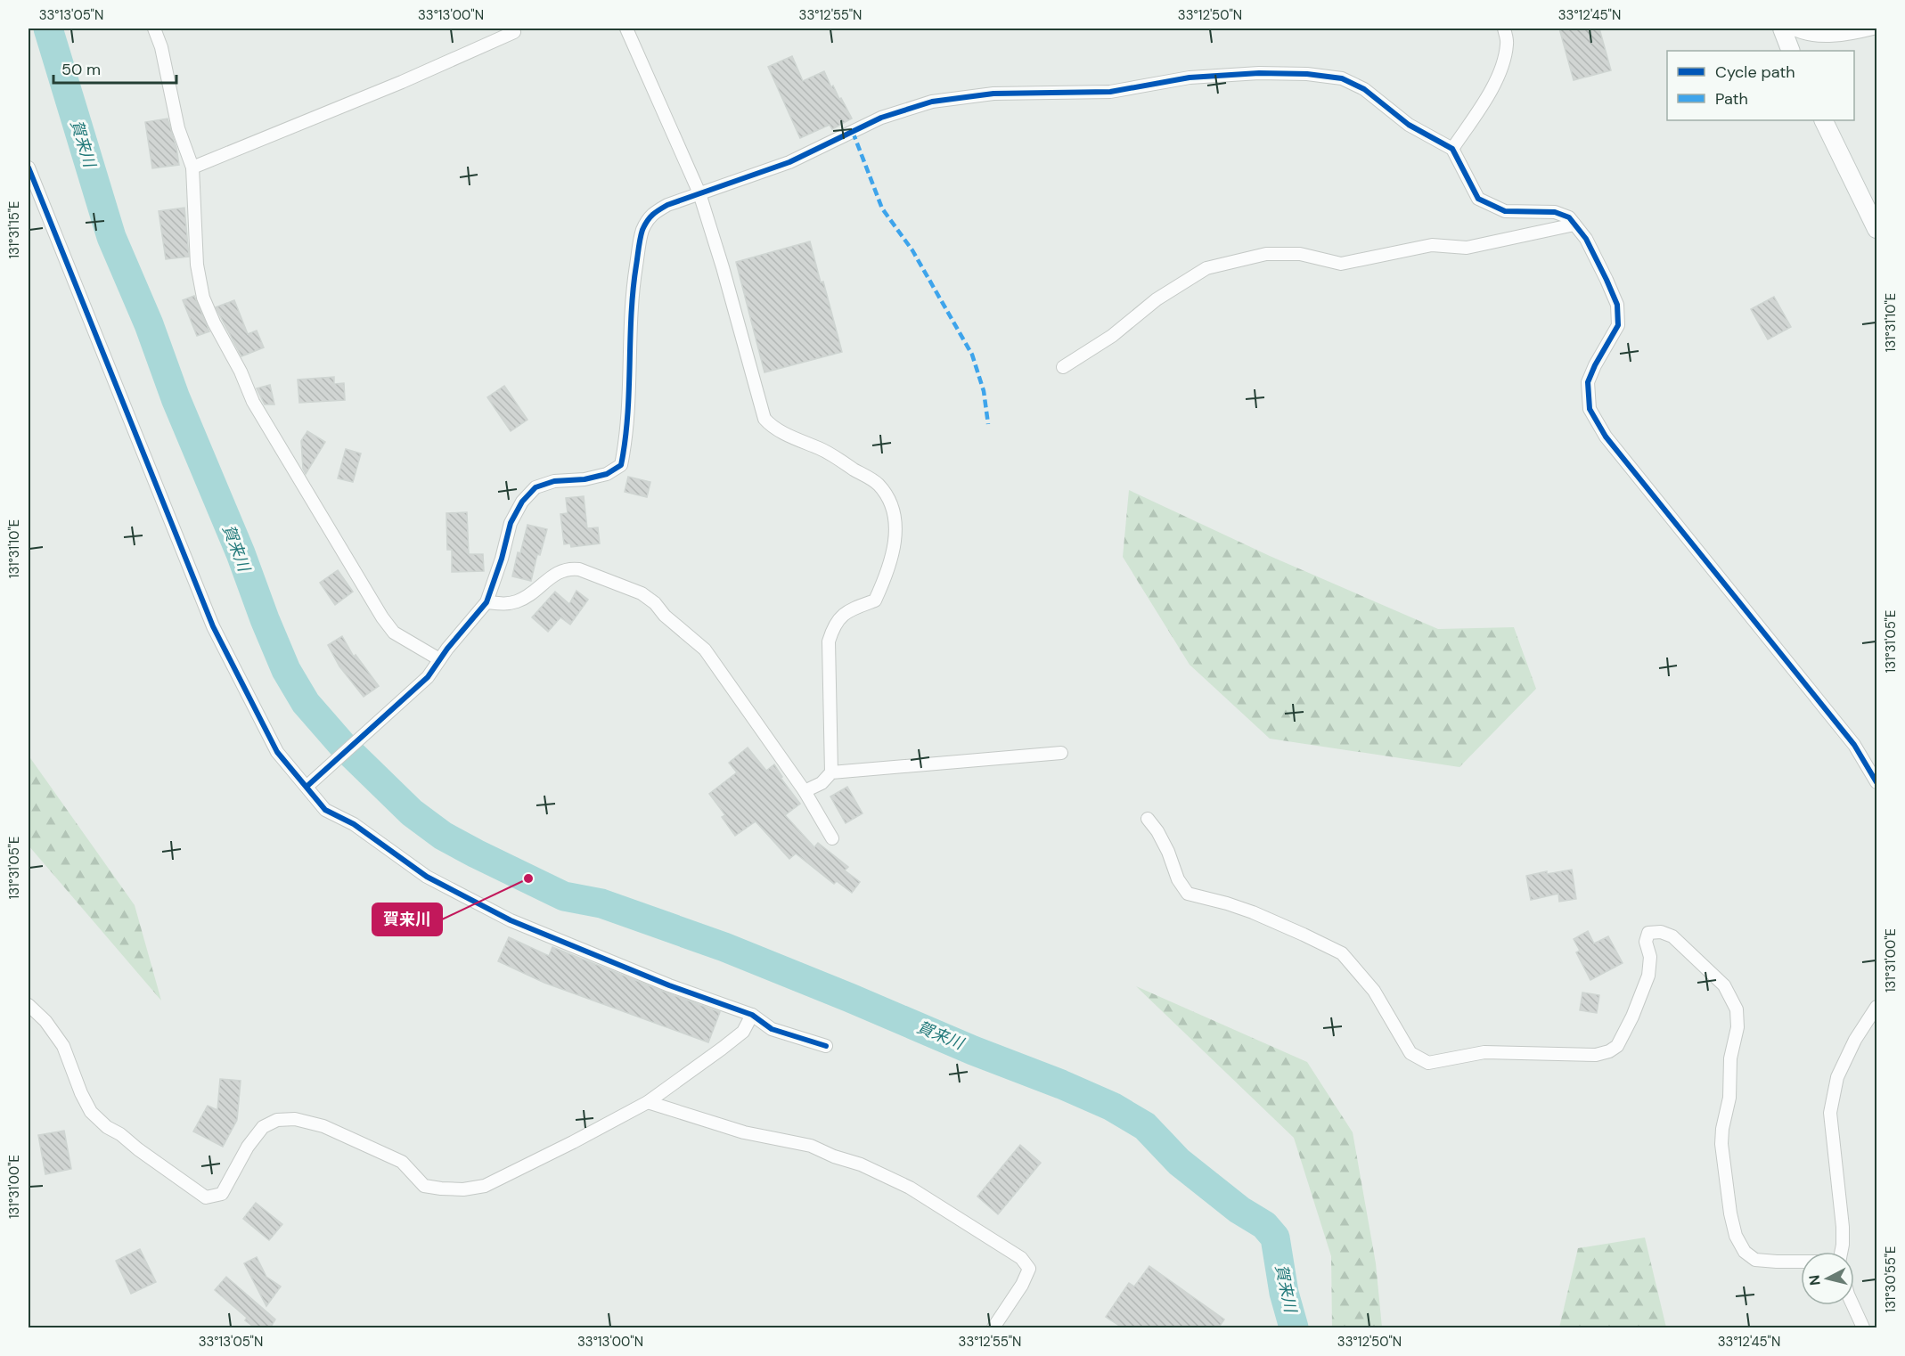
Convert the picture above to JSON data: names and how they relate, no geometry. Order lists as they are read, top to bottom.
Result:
{
  "water": ["賀来川"],
  "places": ["賀来川"],
  "legend": ["Cycle path", "Path"],
  "scale_bar": "50 m",
  "north": "left",
  "coordinates": [
    "33°13'05\"N",
    "33°13'00\"N",
    "33°12'55\"N",
    "33°12'50\"N",
    "33°12'45\"N",
    "131°31'15\"E",
    "131°31'10\"E",
    "131°31'05\"E",
    "131°31'00\"E",
    "131°30'55\"E"
  ]
}
